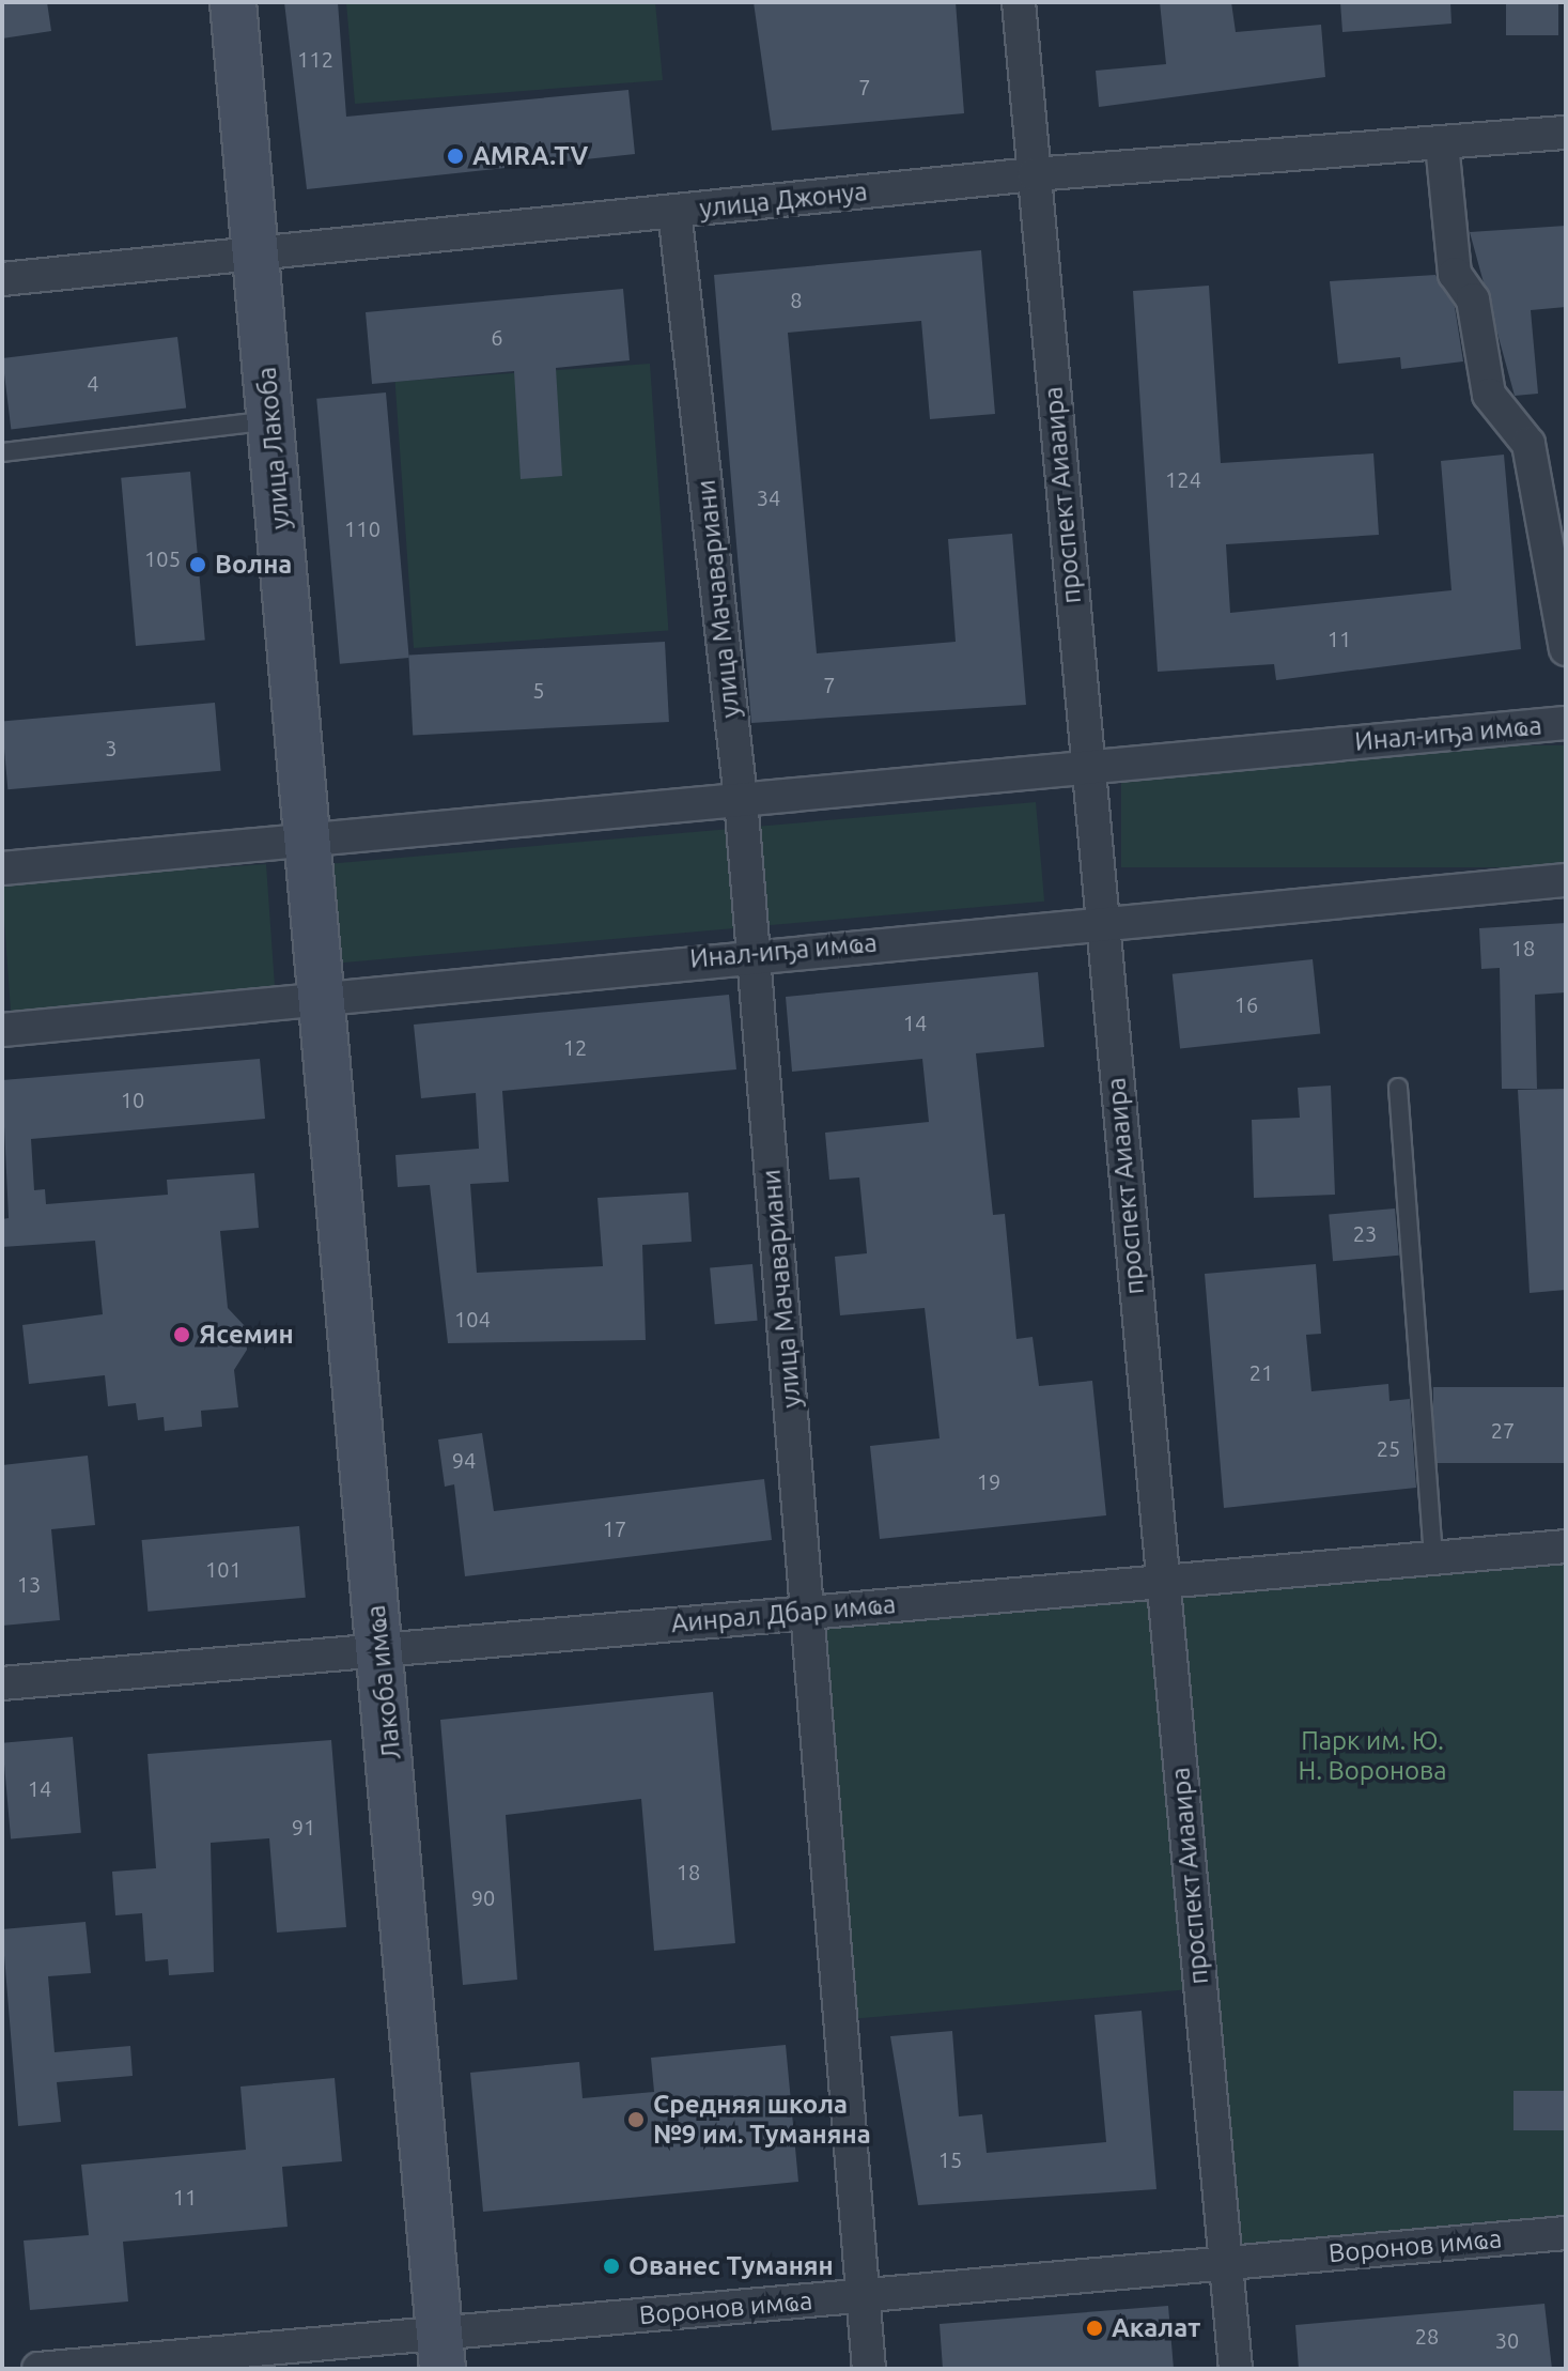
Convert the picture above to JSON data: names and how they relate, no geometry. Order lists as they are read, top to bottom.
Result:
{
  "streets": {
    "main road": ["улица Лакоба", "Лакоба имҩа"],
    "street": [
      "улица Джонуа",
      "проспект Аиааира",
      "улица Мачавариани",
      "Инал-иҧа имҩа",
      "Аинрал Дбар имҩа",
      "Воронов имҩа"
    ]
  },
  "crossings": [
    ["улица Джонуа", "улица Лакоба"],
    ["улица Джонуа", "проспект Аиааира"],
    ["улица Джонуа", "улица Мачавариани"],
    ["улица Лакоба", "Инал-иҧа имҩа"],
    ["улица Лакоба", "Лакоба имҩа"],
    ["проспект Аиааира", "Инал-иҧа имҩа"],
    ["проспект Аиааира", "Аинрал Дбар имҩа"],
    ["проспект Аиааира", "Воронов имҩа"],
    ["улица Мачавариани", "Инал-иҧа имҩа"],
    ["улица Мачавариани", "Аинрал Дбар имҩа"],
    ["улица Мачавариани", "Воронов имҩа"],
    ["Инал-иҧа имҩа", "Лакоба имҩа"],
    ["Аинрал Дбар имҩа", "Лакоба имҩа"],
    ["Лакоба имҩа", "Воронов имҩа"]
  ],
  "parks": ["Парк им. Ю. Н. Воронова"],
  "places": [
    "AMRA.TV",
    "Волна",
    "Ясемин",
    "Средняя школа №9 им. Туманяна",
    "Ованес Туманян",
    "Акалат"
  ],
  "house_numbers": [
    "112",
    "7",
    "8",
    "6",
    "4",
    "124",
    "34",
    "110",
    "105",
    "11",
    "7",
    "5",
    "3",
    "18",
    "16",
    "14",
    "12",
    "10",
    "23",
    "104",
    "21",
    "27",
    "25",
    "94",
    "19",
    "17",
    "101",
    "13",
    "14",
    "91",
    "18",
    "90",
    "15",
    "11",
    "28",
    "30"
  ]
}
